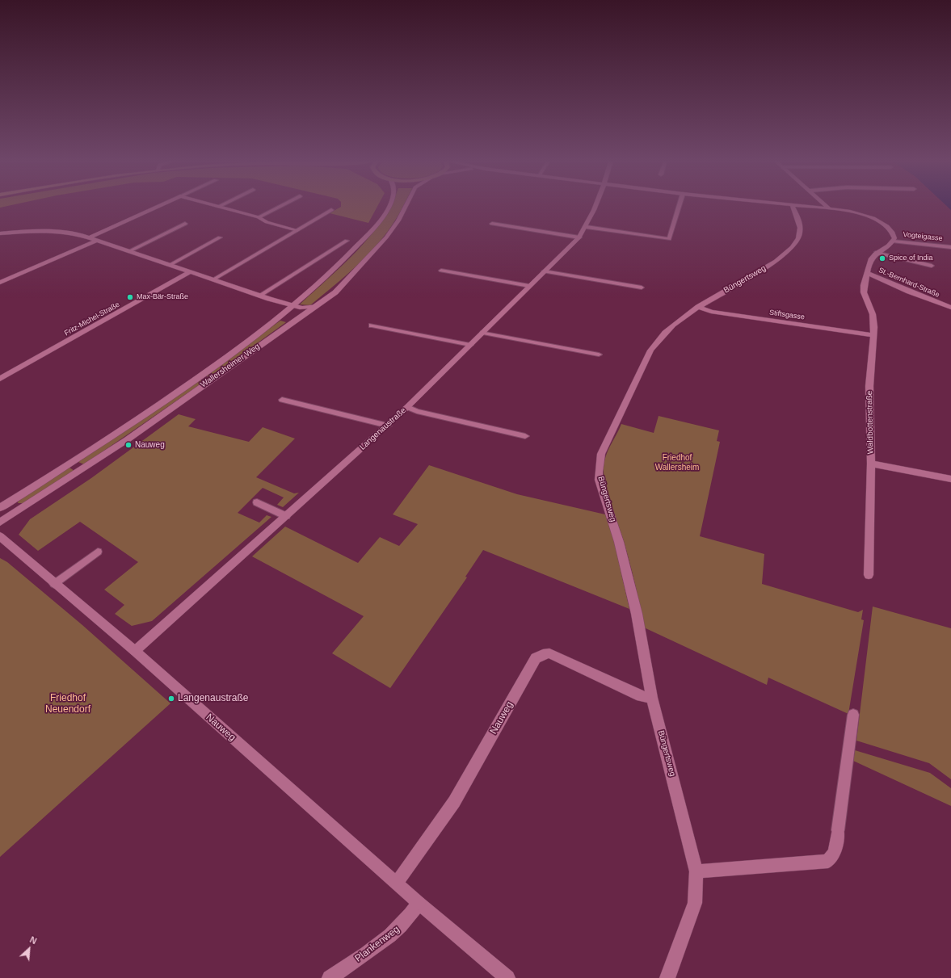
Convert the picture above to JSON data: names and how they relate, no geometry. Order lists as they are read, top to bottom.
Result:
{
  "streets": {
    "street": [
      "Büngertsweg",
      "St.-Bernhard-Straße",
      "Stiftsgasse",
      "Fritz-Michel-Straße",
      "Wallersheimer Weg",
      "Waldbottenstraße",
      "Langenaustraße",
      "Nauweg",
      "Plankenweg"
    ],
    "lane": ["Vogteigasse"]
  },
  "crossings": [
    ["Vogteigasse", "St.-Bernhard-Straße"],
    ["Büngertsweg", "Stiftsgasse"],
    ["Büngertsweg", "Nauweg"],
    ["St.-Bernhard-Straße", "Waldbottenstraße"],
    ["Stiftsgasse", "Waldbottenstraße"],
    ["Langenaustraße", "Nauweg"],
    ["Nauweg", "Plankenweg"]
  ],
  "parks": ["Friedhof Wallersheim", "Friedhof Neuendorf"],
  "places": [
    "Spice of India",
    "Max-Bär-Straße",
    "Nauweg",
    "Langenaustraße"
  ],
  "north": "top right"
}
